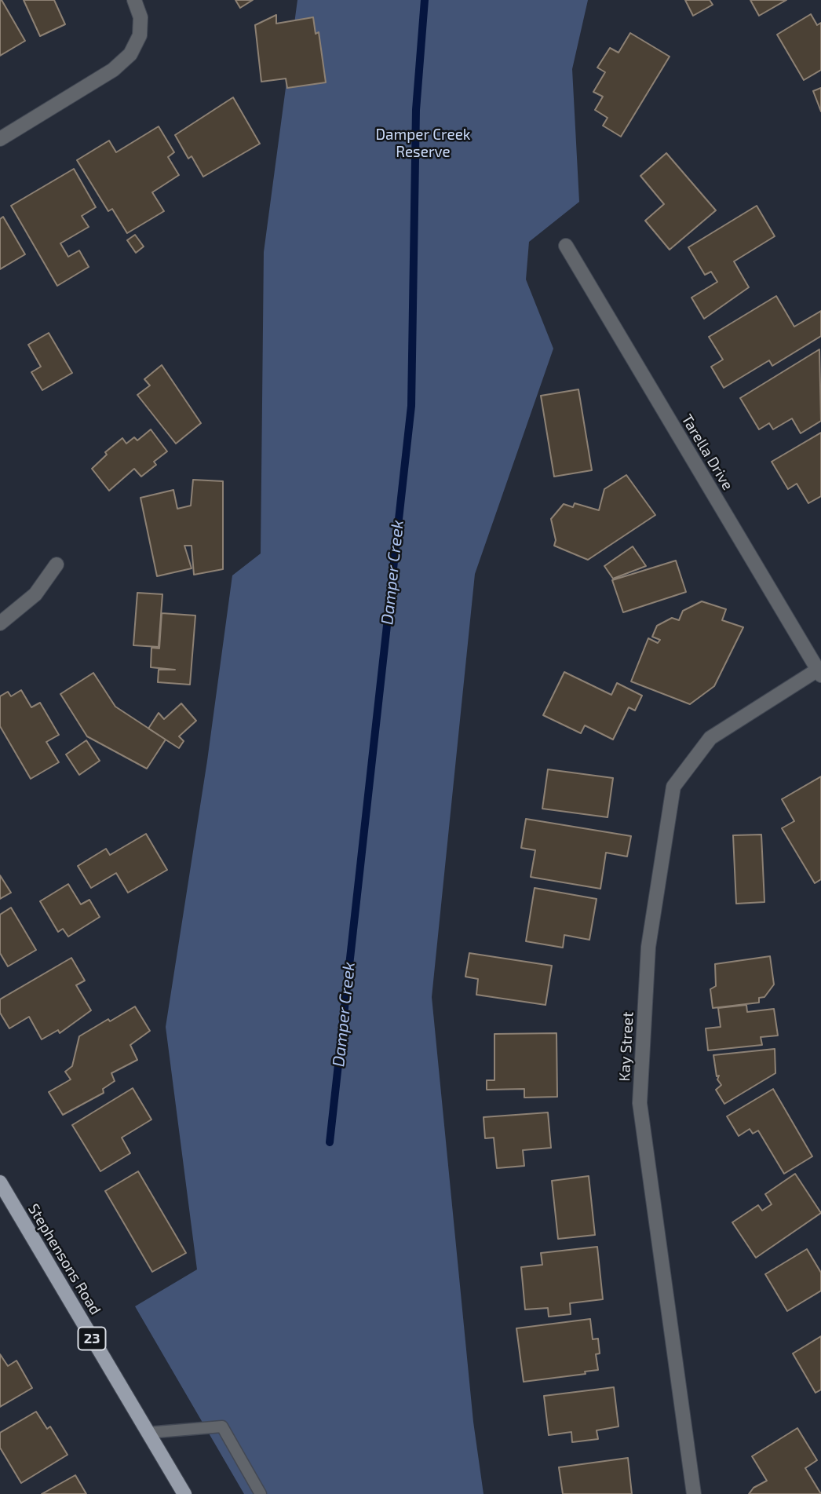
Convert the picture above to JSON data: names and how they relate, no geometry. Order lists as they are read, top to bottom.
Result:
{
  "streets": {
    "main road": ["Stephensons Road", "23"],
    "street": ["Tarella Drive", "Kay Street"]
  },
  "crossings": [
    ["Tarella Drive", "Kay Street"]
  ],
  "water": ["Damper Creek"],
  "parks": ["Damper Creek Reserve"]
}
